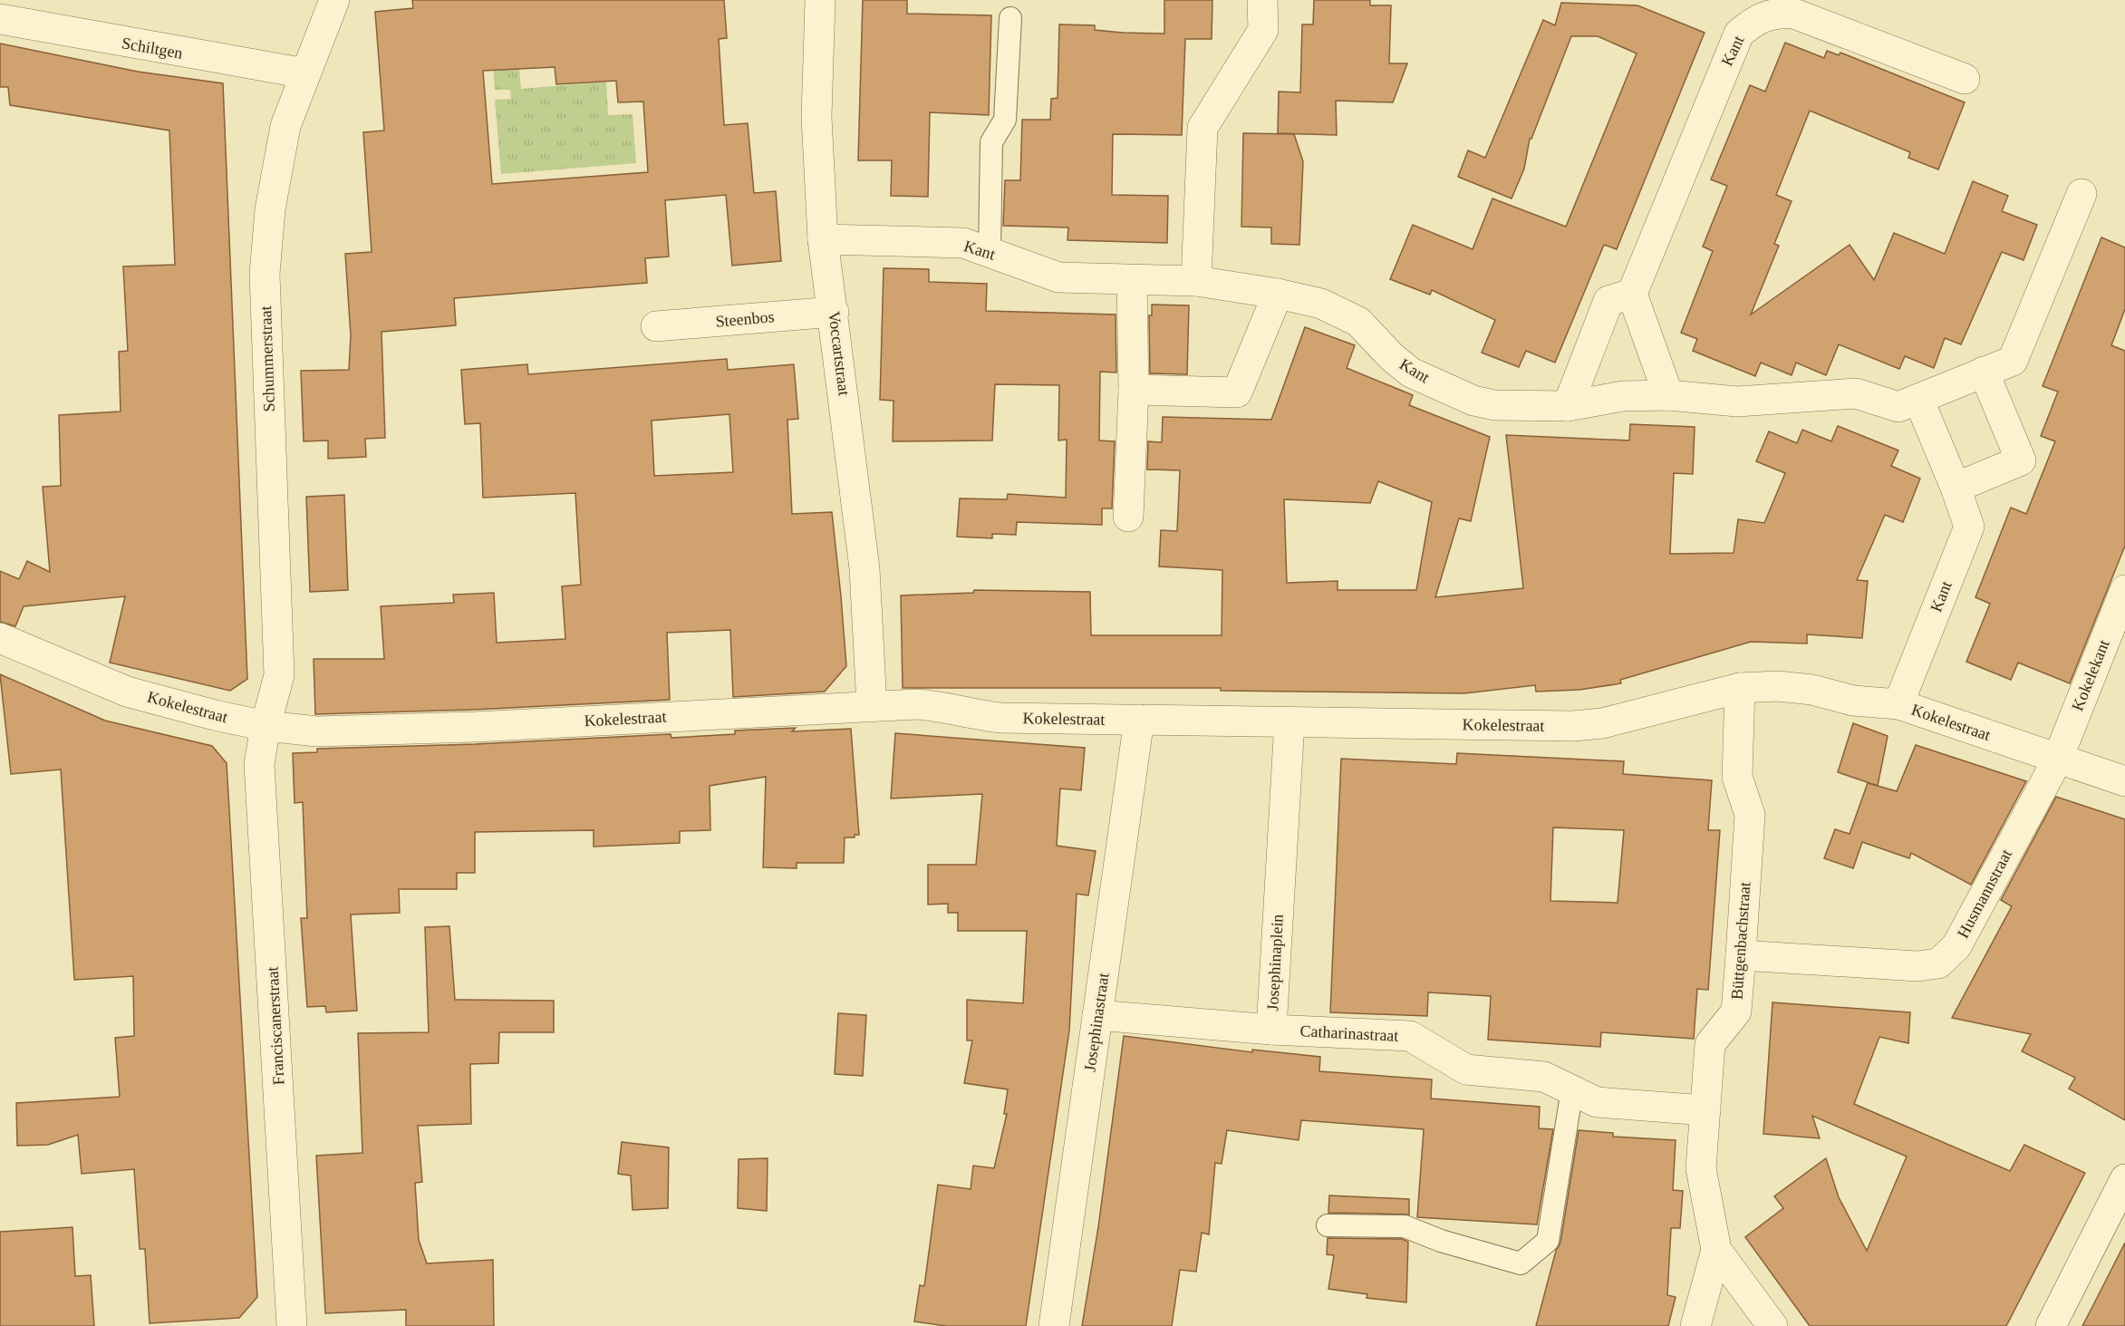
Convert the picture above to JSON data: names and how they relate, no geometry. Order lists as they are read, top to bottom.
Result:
{
  "streets": {
    "street": [
      "Schiltgen",
      "Kant",
      "Steenbos",
      "Voccartstraat",
      "Schummerstraat",
      "Kokelekant",
      "Kokelestraat",
      "Husmannstraat",
      "Büttgenbachstraat",
      "Josephinaplein",
      "Josephinastraat",
      "Franciscanerstraat",
      "Catharinastraat"
    ]
  },
  "crossings": [
    ["Schiltgen", "Schummerstraat"],
    ["Kant", "Voccartstraat"],
    ["Kant", "Kokelestraat"],
    ["Steenbos", "Voccartstraat"],
    ["Voccartstraat", "Kokelestraat"],
    ["Schummerstraat", "Kokelestraat"],
    ["Schummerstraat", "Franciscanerstraat"],
    ["Kokelekant", "Kokelestraat"],
    ["Kokelekant", "Husmannstraat"],
    ["Kokelestraat", "Husmannstraat"],
    ["Kokelestraat", "Büttgenbachstraat"],
    ["Kokelestraat", "Josephinaplein"],
    ["Kokelestraat", "Josephinastraat"],
    ["Kokelestraat", "Franciscanerstraat"],
    ["Husmannstraat", "Büttgenbachstraat"],
    ["Büttgenbachstraat", "Catharinastraat"],
    ["Josephinaplein", "Josephinastraat"],
    ["Josephinaplein", "Catharinastraat"]
  ]
}
